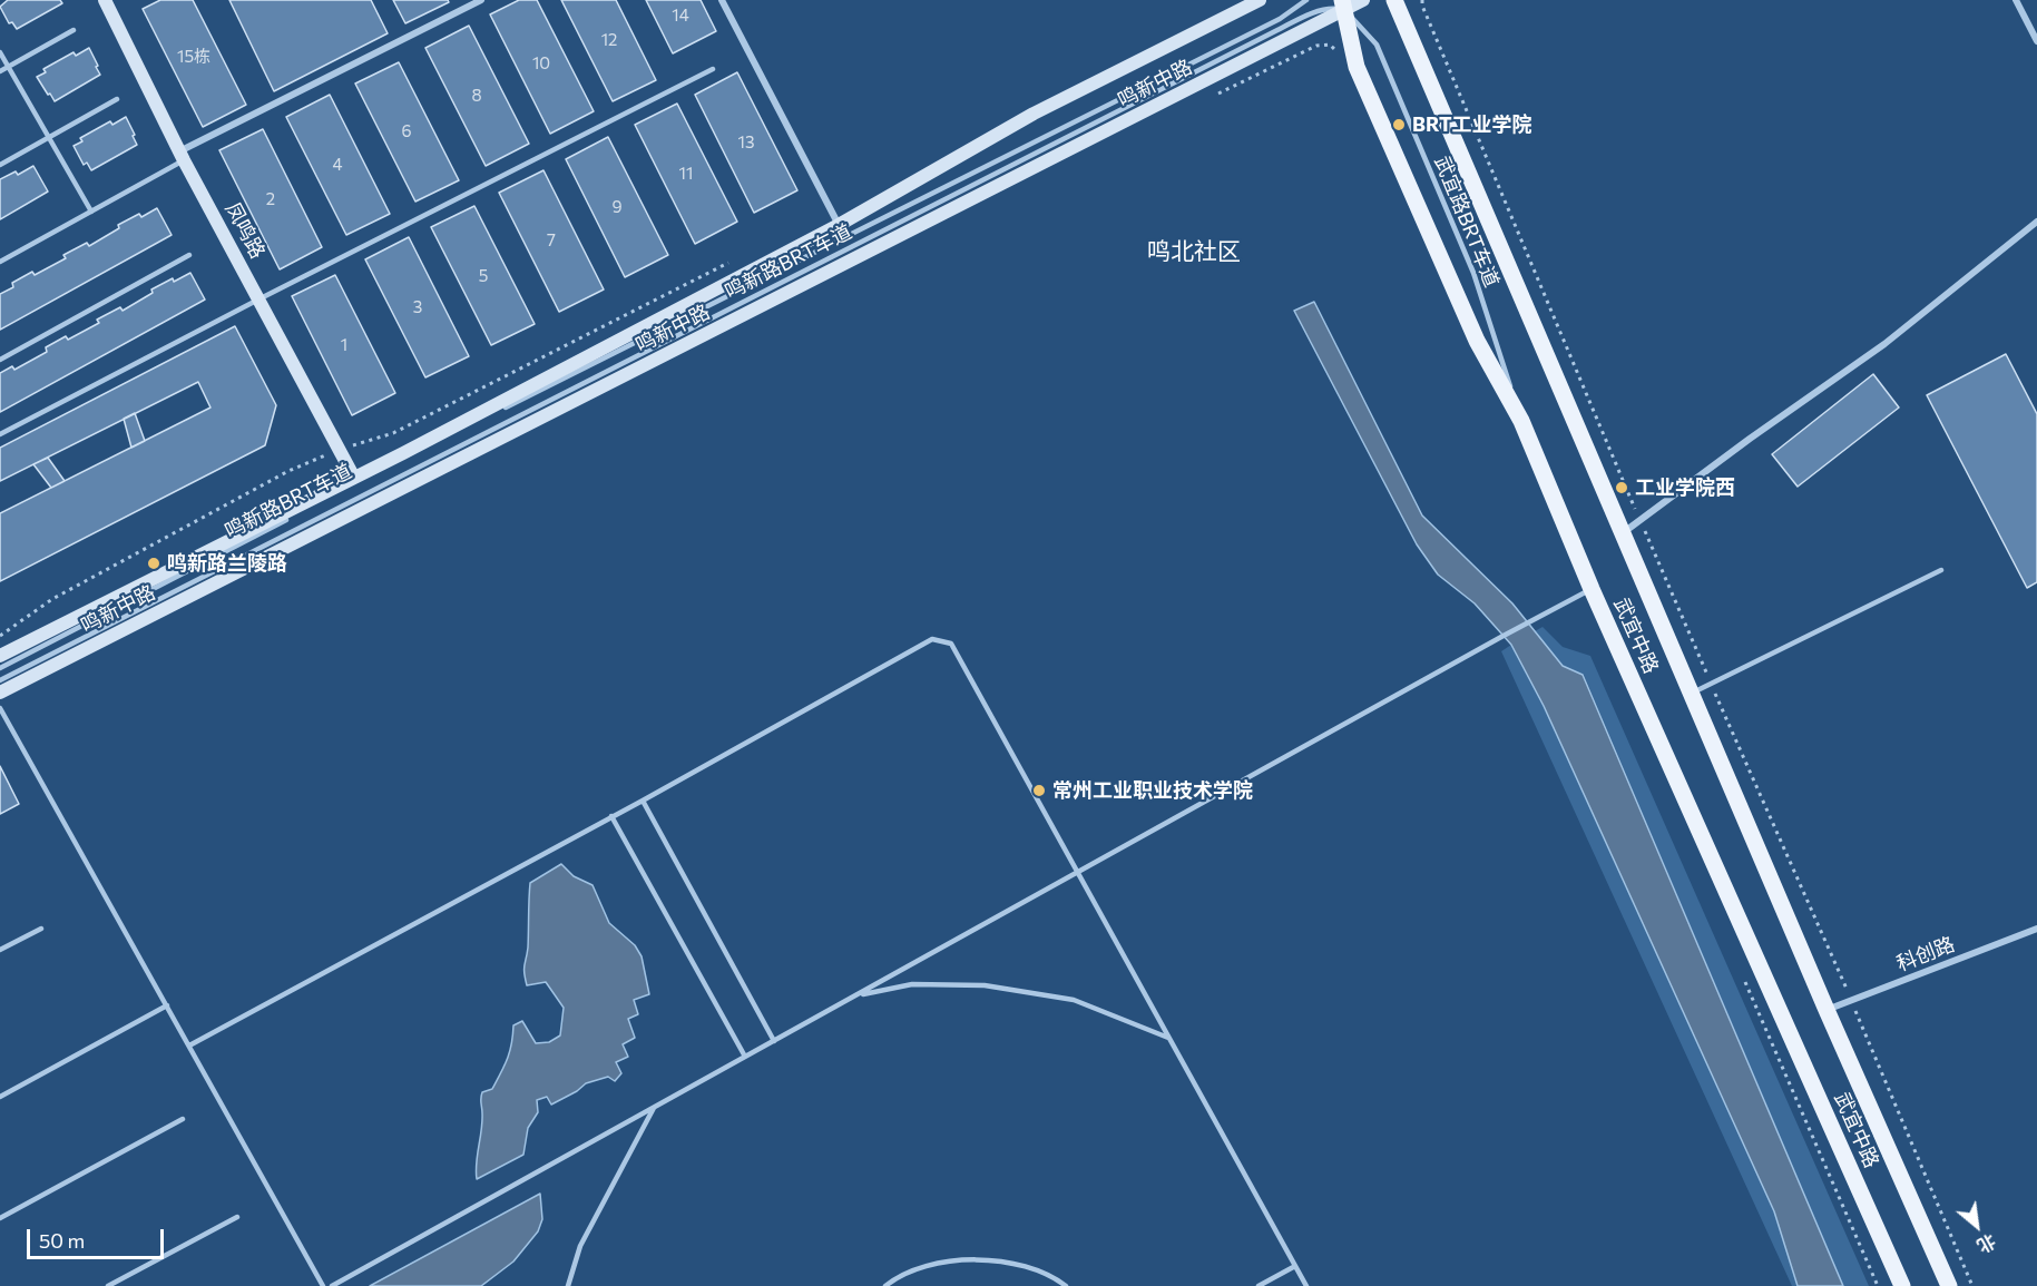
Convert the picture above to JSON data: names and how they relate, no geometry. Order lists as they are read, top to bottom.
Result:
{
  "streets": {
    "main road": ["鸣新中路", "凤鸣路", "武宜中路"],
    "street": ["科创路"],
    "lane": ["武宜路BRT车道", "鸣新路BRT车道"]
  },
  "crossings": [
    ["鸣新中路", "武宜路BRT车道"],
    ["鸣新中路", "凤鸣路"],
    ["鸣新中路", "鸣新路BRT车道"],
    ["鸣新中路", "武宜中路"],
    ["武宜路BRT车道", "鸣新路BRT车道"],
    ["武宜路BRT车道", "武宜中路"],
    ["鸣新路BRT车道", "武宜中路"],
    ["武宜中路", "科创路"]
  ],
  "districts": ["鸣北社区"],
  "places": [
    "BRT工业学院",
    "工业学院西",
    "鸣新路兰陵路",
    "常州工业职业技术学院"
  ],
  "house_numbers": [
    "14",
    "12",
    "15栋",
    "10",
    "8",
    "6",
    "13",
    "4",
    "11",
    "2",
    "9",
    "7",
    "5",
    "3",
    "1"
  ],
  "scale_bar": "50 m",
  "north": "bottom right"
}
